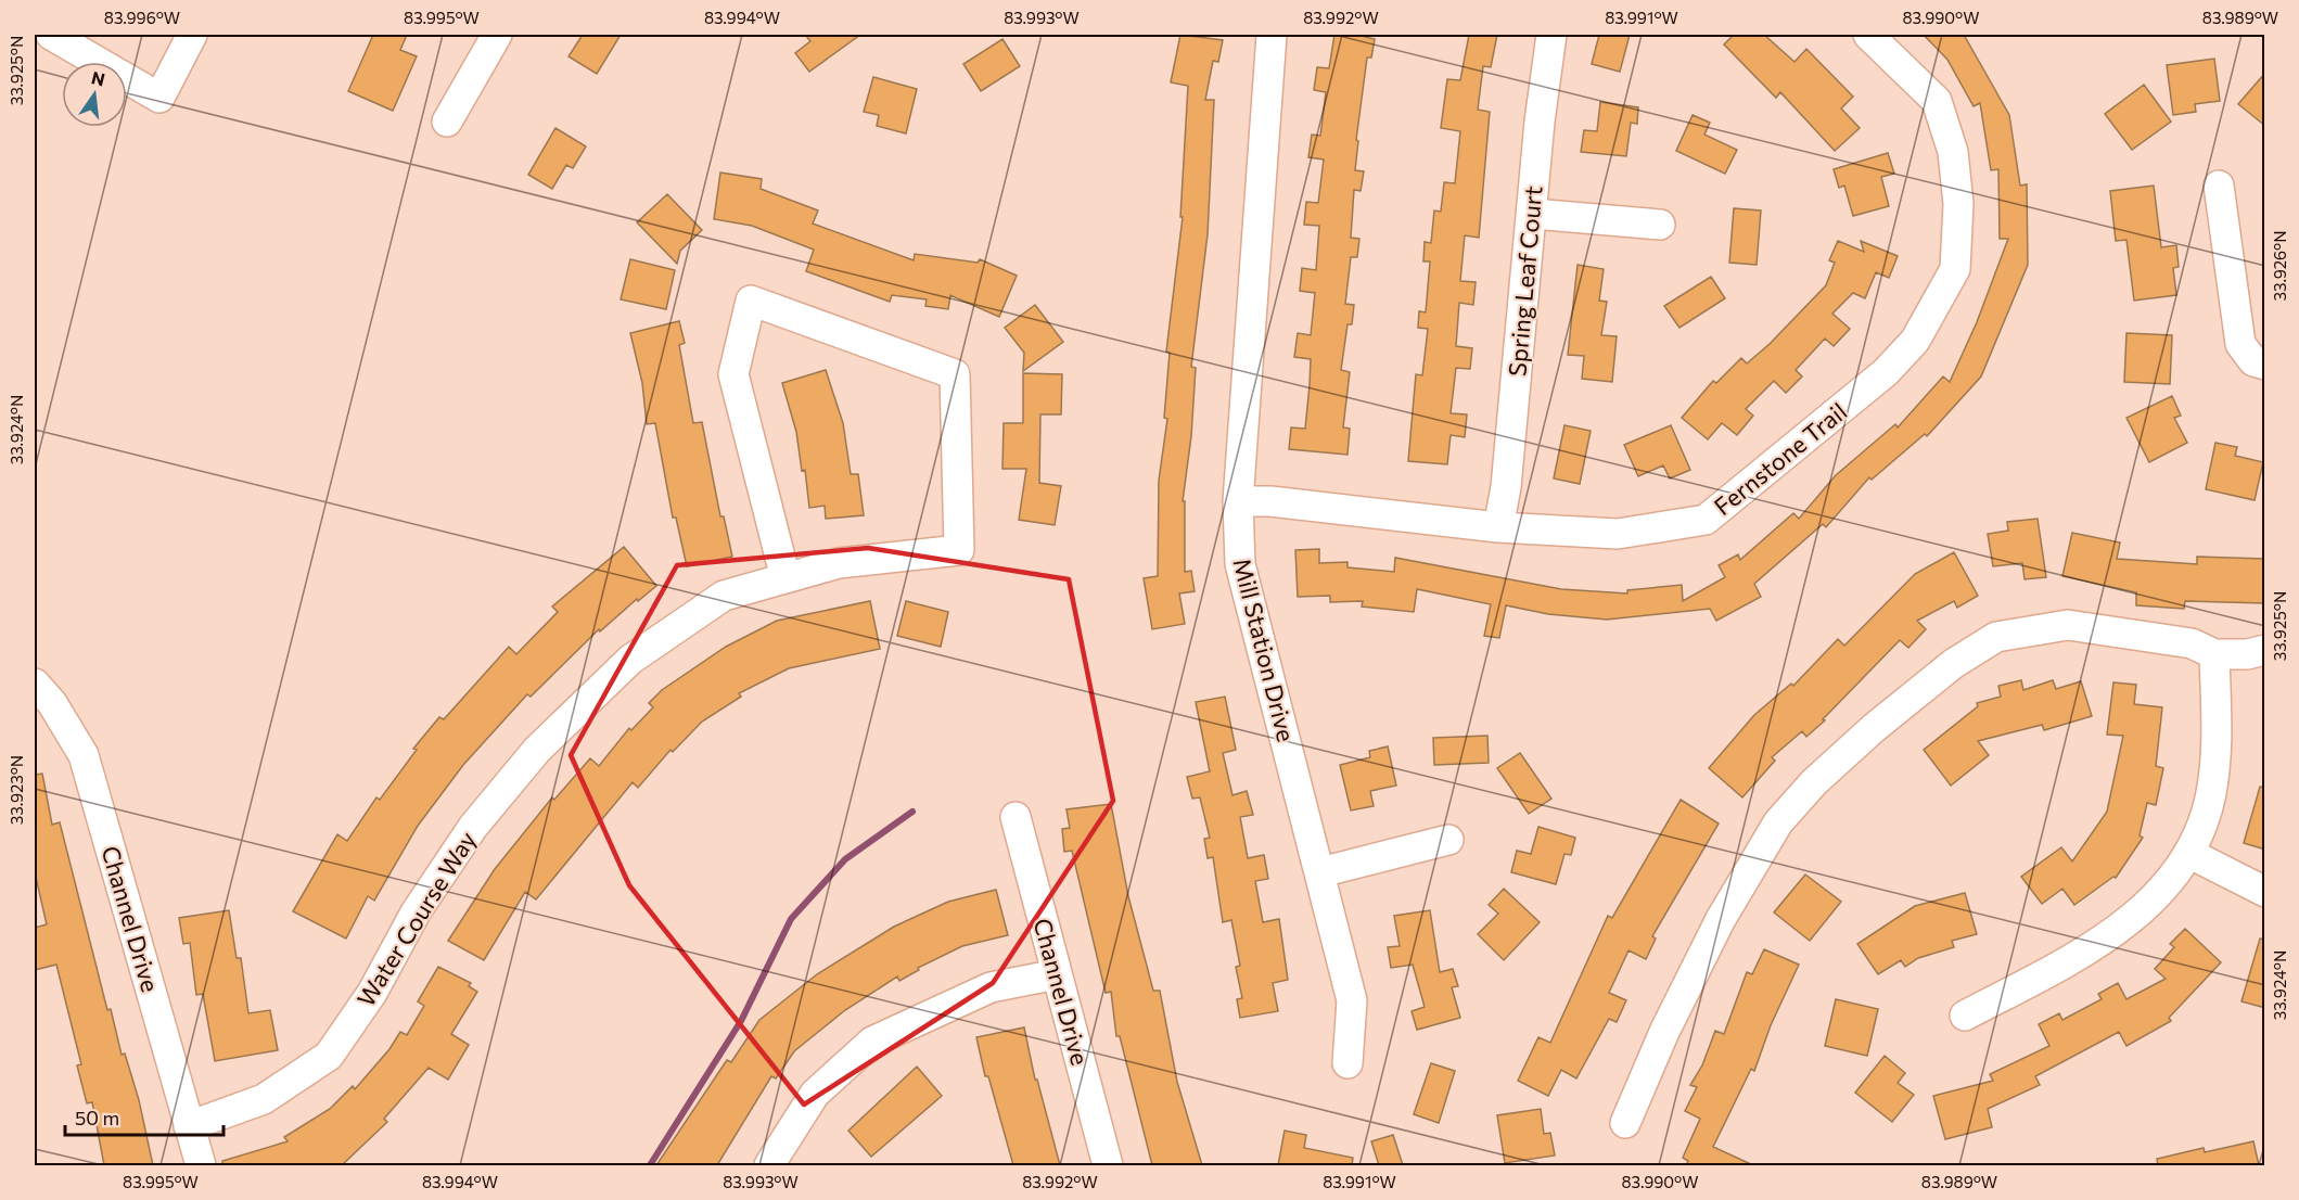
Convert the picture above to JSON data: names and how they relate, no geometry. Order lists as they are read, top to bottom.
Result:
{
  "streets": {
    "street": [
      "Spring Leaf Court",
      "Fernstone Trail",
      "Mill Station Drive",
      "Channel Drive",
      "Water Course Way"
    ]
  },
  "crossings": [
    ["Spring Leaf Court", "Fernstone Trail"],
    ["Fernstone Trail", "Mill Station Drive"],
    ["Channel Drive", "Water Course Way"]
  ],
  "scale_bar": "50 m",
  "north": "top",
  "coordinates": [
    "83.996°W",
    "83.995°W",
    "83.994°W",
    "83.993°W",
    "83.992°W",
    "83.991°W",
    "83.990°W",
    "83.989°W",
    "33.925°N",
    "33.926°N",
    "33.924°N",
    "33.923°N"
  ]
}
